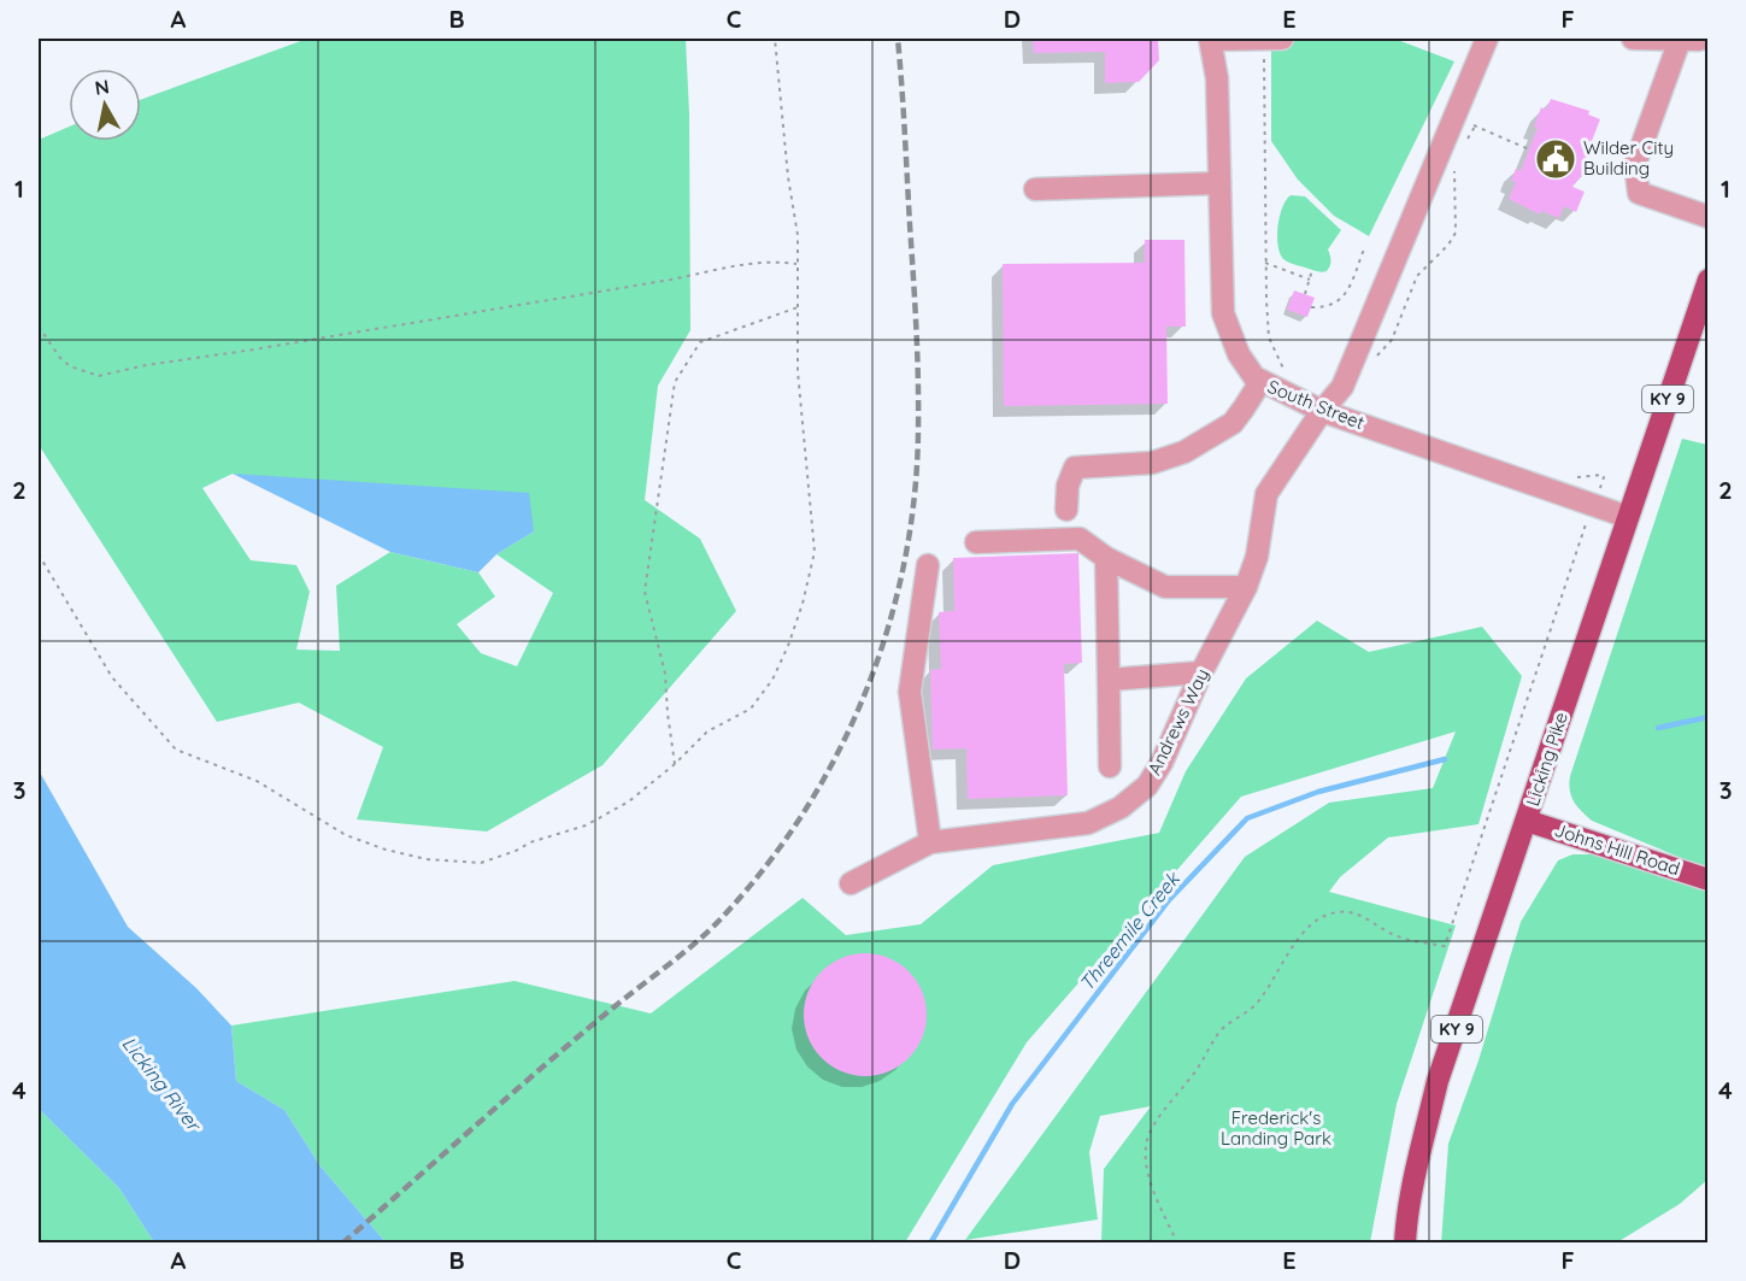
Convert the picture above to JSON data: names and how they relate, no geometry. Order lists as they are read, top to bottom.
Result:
{
  "streets": {
    "main road": ["KY 9", "Licking Pike", "Johns Hill Road"],
    "street": ["South Street", "Andrews Way"]
  },
  "crossings": [
    ["South Street", "Andrews Way"],
    ["South Street", "Licking Pike"],
    ["Licking Pike", "Johns Hill Road"]
  ],
  "water": ["Threemile Creek", "Licking River"],
  "parks": ["Frederick's Landing Park"],
  "places": {
    "public building": ["Wilder City Building"]
  },
  "north": "top",
  "grid": {
    "columns": [
      "A",
      "B",
      "C",
      "D",
      "E",
      "F"
    ],
    "rows": [
      "1",
      "2",
      "3",
      "4"
    ]
  }
}
